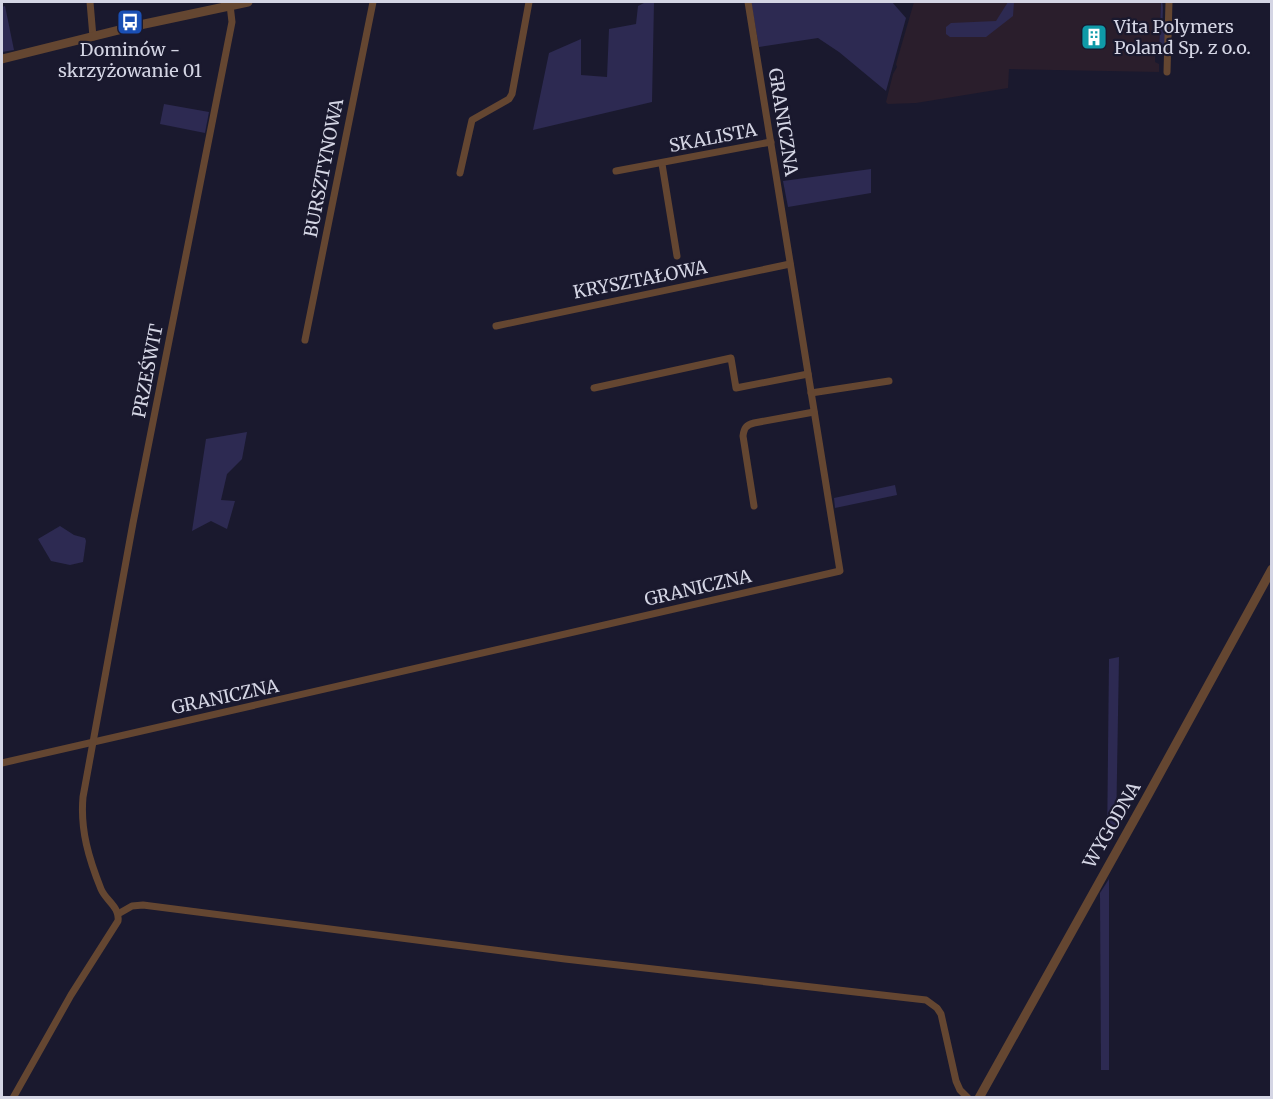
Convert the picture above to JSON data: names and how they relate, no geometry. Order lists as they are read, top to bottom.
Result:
{
  "streets": {
    "street": [
      "GRANICZNA",
      "SKALISTA",
      "BURSZTYNOWA",
      "KRYSZTAŁOWA",
      "PRZEŚWIT",
      "WYGODNA"
    ]
  },
  "crossings": [
    ["GRANICZNA", "SKALISTA"],
    ["GRANICZNA", "KRYSZTAŁOWA"],
    ["GRANICZNA", "PRZEŚWIT"]
  ],
  "places": {
    "bus stop": ["Dominów - skrzyżowanie 01"],
    "building": ["Vita Polymers Poland Sp. z o.o."]
  }
}
